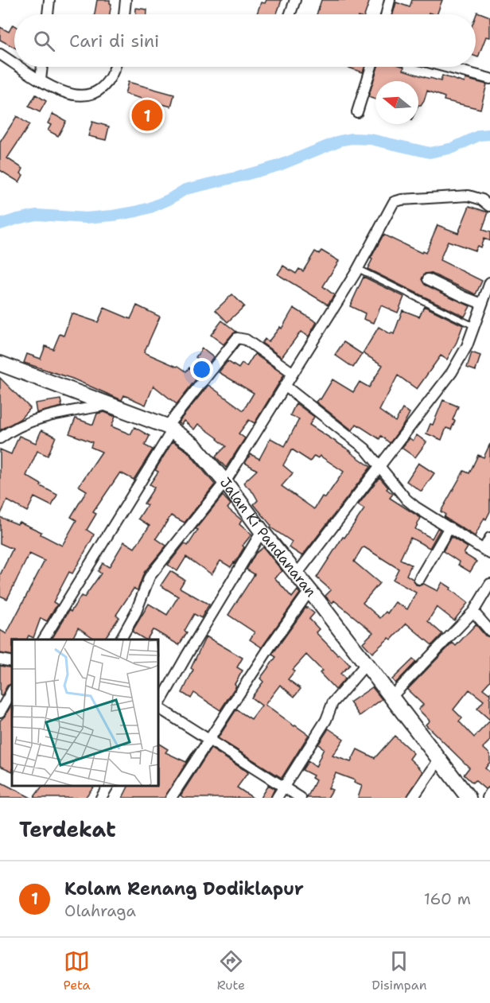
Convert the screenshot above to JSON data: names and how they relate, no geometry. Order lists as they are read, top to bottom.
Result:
{
  "streets": {
    "main road": ["Jalan Ki Pandanaran"]
  },
  "north": "left",
  "page": {
    "search": "Cari di sini",
    "pins": "1",
    "heading": "Terdekat",
    "list": [
      {
        "mark": "1",
        "name": "Kolam Renang Dodiklapur",
        "note": "Olahraga",
        "value": "160 m"
      }
    ],
    "nav": ["Peta", "Rute", "Disimpan"]
  }
}
